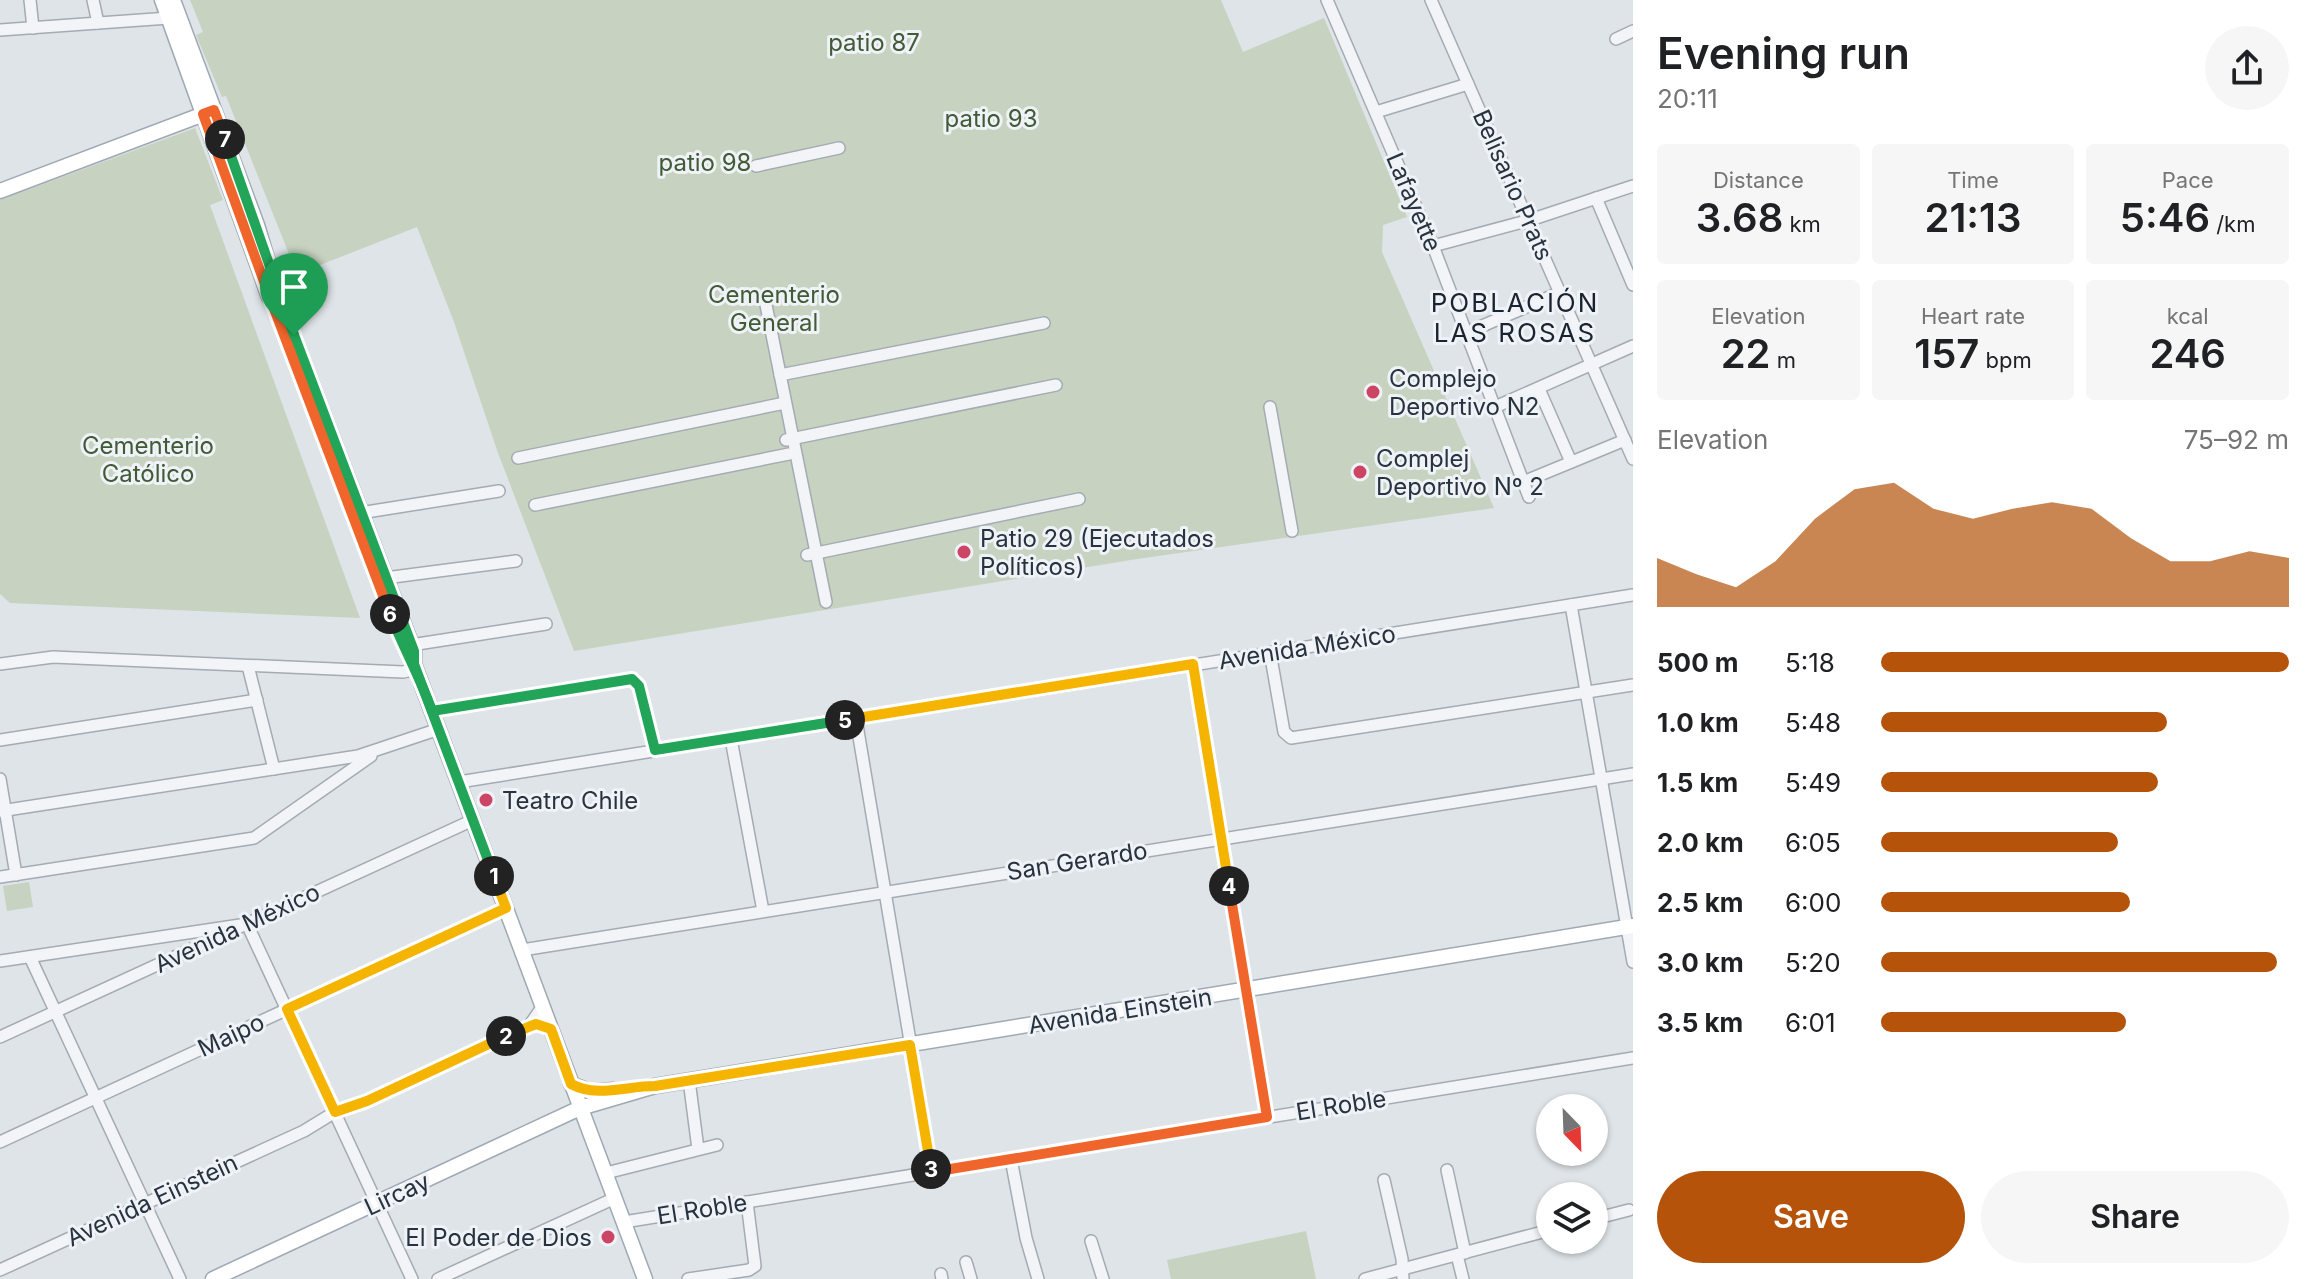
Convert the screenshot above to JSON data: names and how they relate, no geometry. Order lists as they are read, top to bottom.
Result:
{
  "streets": {
    "main road": ["Avenida Einstein", "Lircay"],
    "street": [
      "Belisario Prats",
      "Lafayette",
      "Avenida México",
      "San Gerardo",
      "Maipo",
      "El Roble"
    ]
  },
  "crossings": [
    ["Avenida Einstein", "Lircay"]
  ],
  "districts": ["POBLACIÓN LAS ROSAS"],
  "parks": [
    "patio 87",
    "patio 93",
    "patio 98",
    "Cementerio General",
    "Cementerio Católico"
  ],
  "places": [
    "Complejo Deportivo N2",
    "Complej Deportivo Nº 2",
    "Patio 29 (Ejecutados Políticos)",
    "Teatro Chile",
    "El Poder de Dios"
  ],
  "north": "bottom right",
  "page": {
    "heading": ["Evening run", "20:11"],
    "pins": [
      "7",
      "6",
      "5",
      "1",
      "4",
      "2",
      "3"
    ],
    "stats": [
      ["Distance", "3.68 km"],
      ["Time", "21:13"],
      ["Pace", "5:46 /km"],
      ["Elevation", "22 m"],
      ["Heart rate", "157 bpm"],
      ["kcal", "246"]
    ],
    "chart": ["Elevation", "75–92 m"],
    "list": [
      {
        "name": "500 m",
        "note": "5:18"
      },
      {
        "name": "1.0 km",
        "note": "5:48"
      },
      {
        "name": "1.5 km",
        "note": "5:49"
      },
      {
        "name": "2.0 km",
        "note": "6:05"
      },
      {
        "name": "2.5 km",
        "note": "6:00"
      },
      {
        "name": "3.0 km",
        "note": "5:20"
      },
      {
        "name": "3.5 km",
        "note": "6:01"
      }
    ],
    "buttons": ["Save", "Share"]
  }
}
